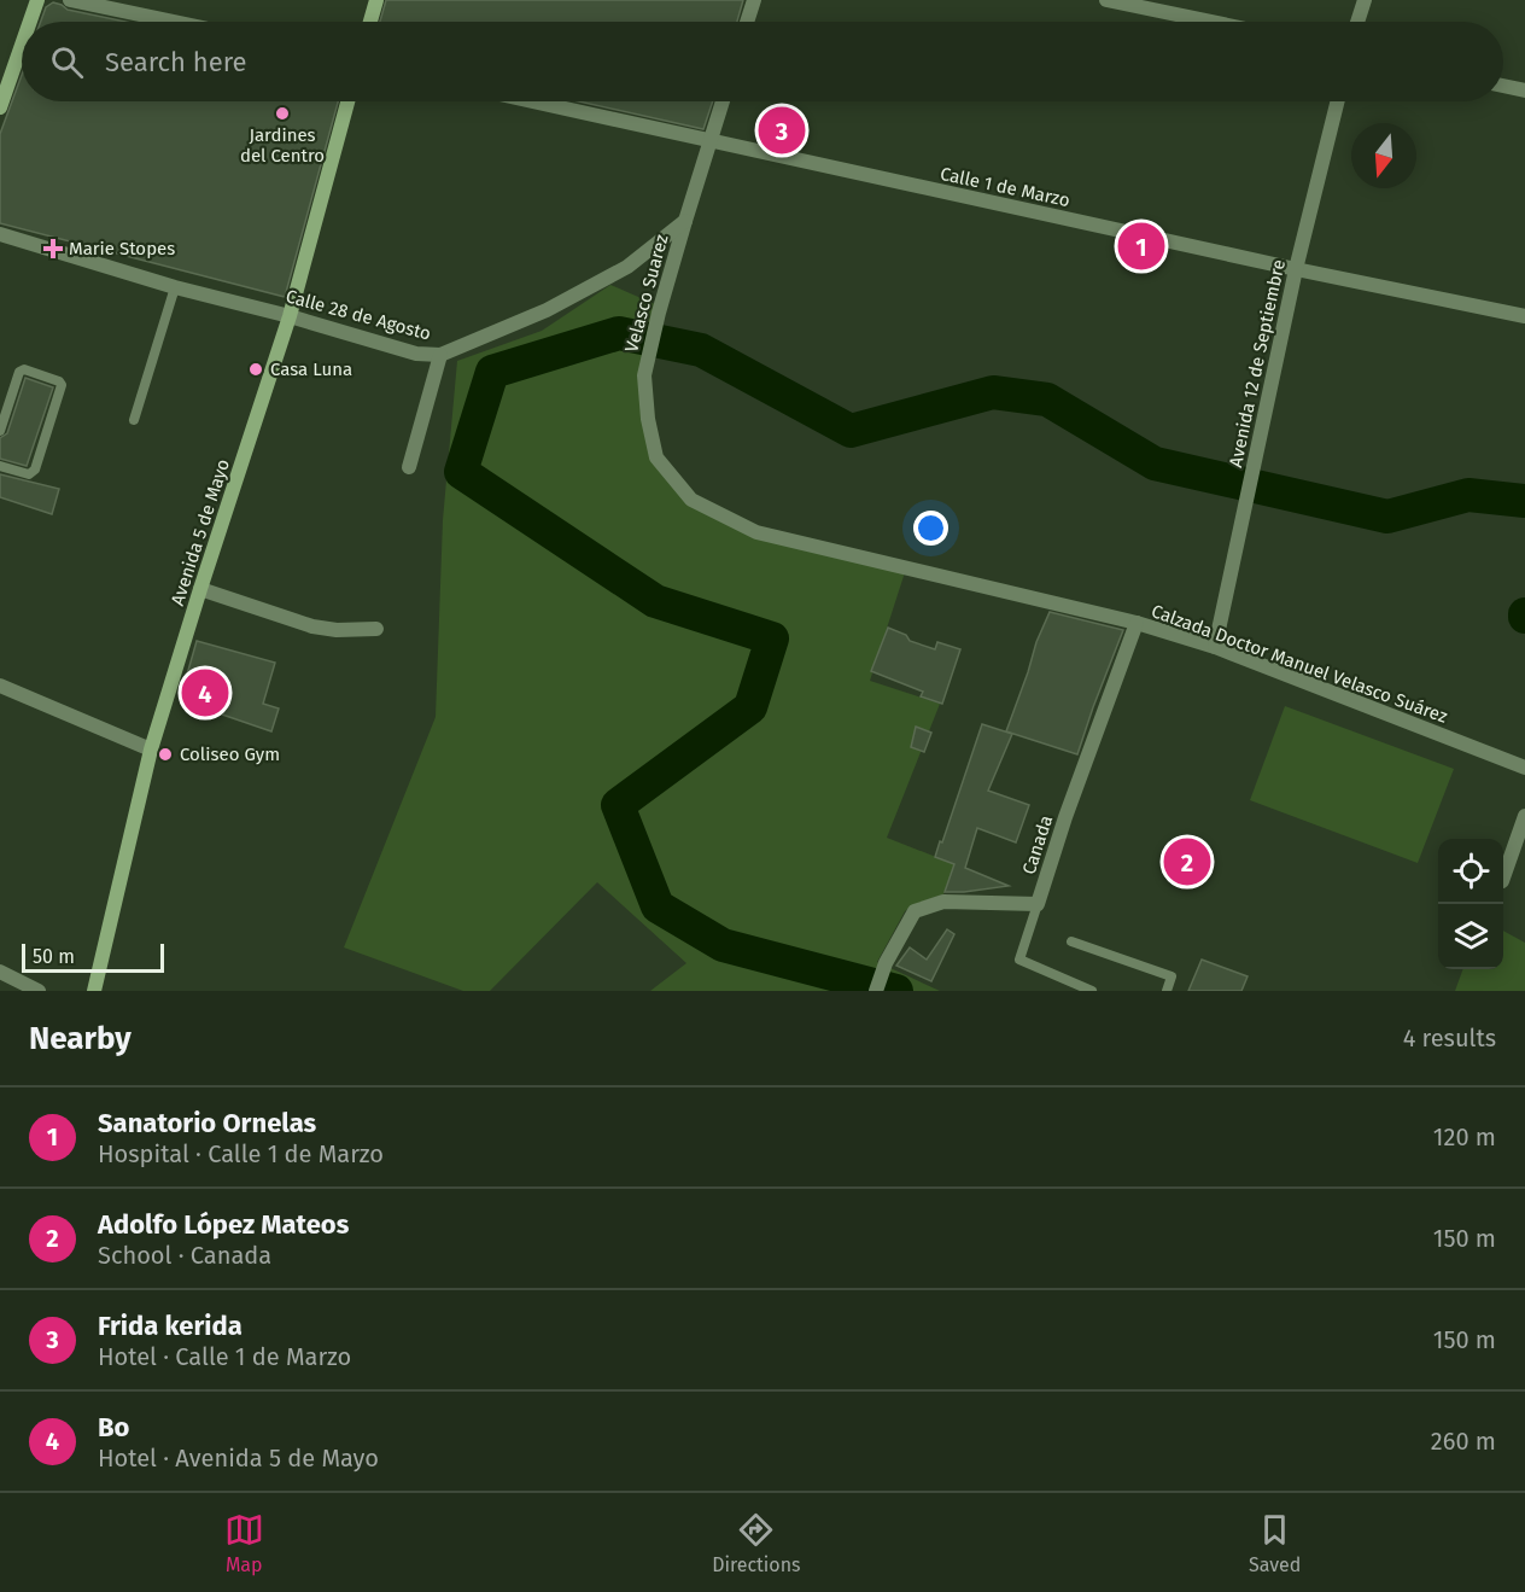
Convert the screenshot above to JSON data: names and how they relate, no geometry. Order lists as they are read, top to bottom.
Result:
{
  "streets": {
    "main road": ["Avenida 5 de Mayo"],
    "street": [
      "Calle 1 de Marzo",
      "Velasco Suarez",
      "Calle 28 de Agosto",
      "Avenida 12 de Septiembre",
      "Calzada Doctor Manuel Velasco Suárez",
      "Canada"
    ]
  },
  "crossings": [
    ["Calle 1 de Marzo", "Avenida 12 de Septiembre"],
    ["Velasco Suarez", "Calle 28 de Agosto"],
    ["Velasco Suarez", "Calzada Doctor Manuel Velasco Suárez"],
    ["Calle 28 de Agosto", "Avenida 5 de Mayo"],
    ["Avenida 12 de Septiembre", "Calzada Doctor Manuel Velasco Suárez"],
    ["Calzada Doctor Manuel Velasco Suárez", "Canada"]
  ],
  "places": {
    "other": ["Jardines del Centro", "Casa Luna", "Coliseo Gym"],
    "health": ["Marie Stopes"]
  },
  "scale_bar": "50 m",
  "north": "bottom",
  "page": {
    "search": "Search here",
    "pins": [
      "3",
      "1",
      "4",
      "2"
    ],
    "scale": "50 m",
    "heading": ["Nearby", "4 results"],
    "list": [
      {
        "mark": "1",
        "name": "Sanatorio Ornelas",
        "note": "Hospital · Calle 1 de Marzo",
        "value": "120 m"
      },
      {
        "mark": "2",
        "name": "Adolfo López Mateos",
        "note": "School · Canada",
        "value": "150 m"
      },
      {
        "mark": "3",
        "name": "Frida kerida",
        "note": "Hotel · Calle 1 de Marzo",
        "value": "150 m"
      },
      {
        "mark": "4",
        "name": "Bo",
        "note": "Hotel · Avenida 5 de Mayo",
        "value": "260 m"
      }
    ],
    "nav": ["Map", "Directions", "Saved"]
  }
}
